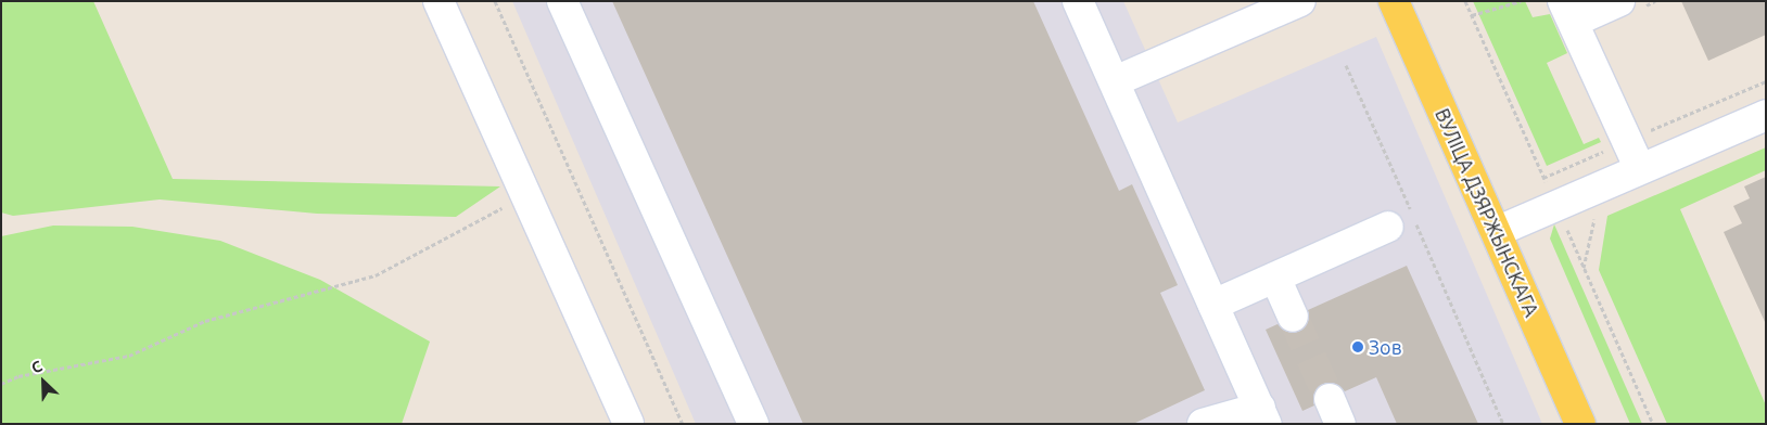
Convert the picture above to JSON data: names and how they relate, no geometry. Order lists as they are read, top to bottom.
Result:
{
  "streets": {
    "main road": ["ВУЛІЦА ДЗЯРЖЫНСКАГА"]
  },
  "places": ["Зов"],
  "north": "top left"
}
